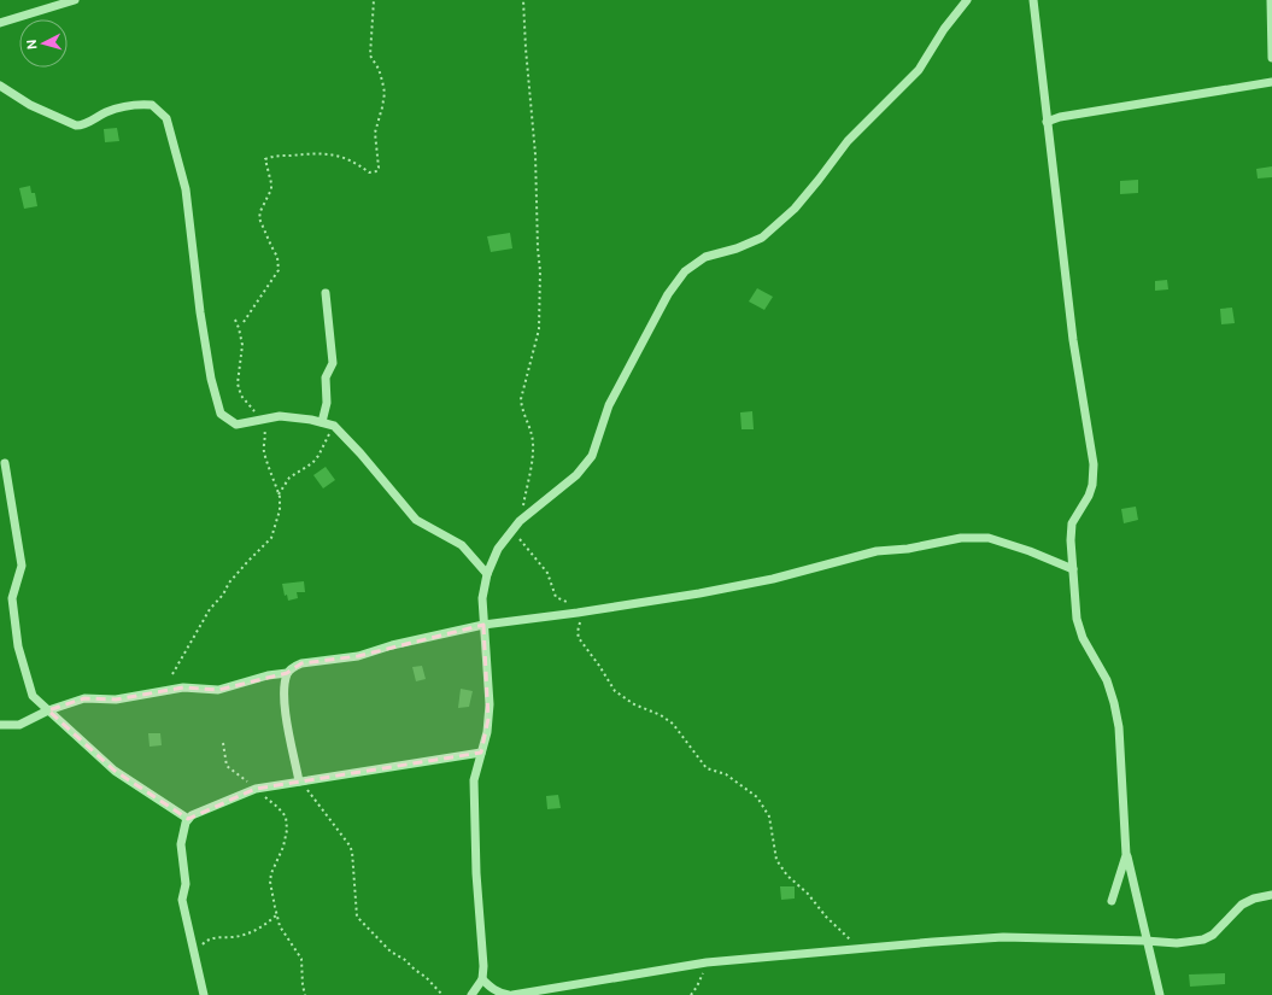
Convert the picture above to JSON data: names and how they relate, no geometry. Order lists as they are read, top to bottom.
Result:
{
  "north": "left"
}
